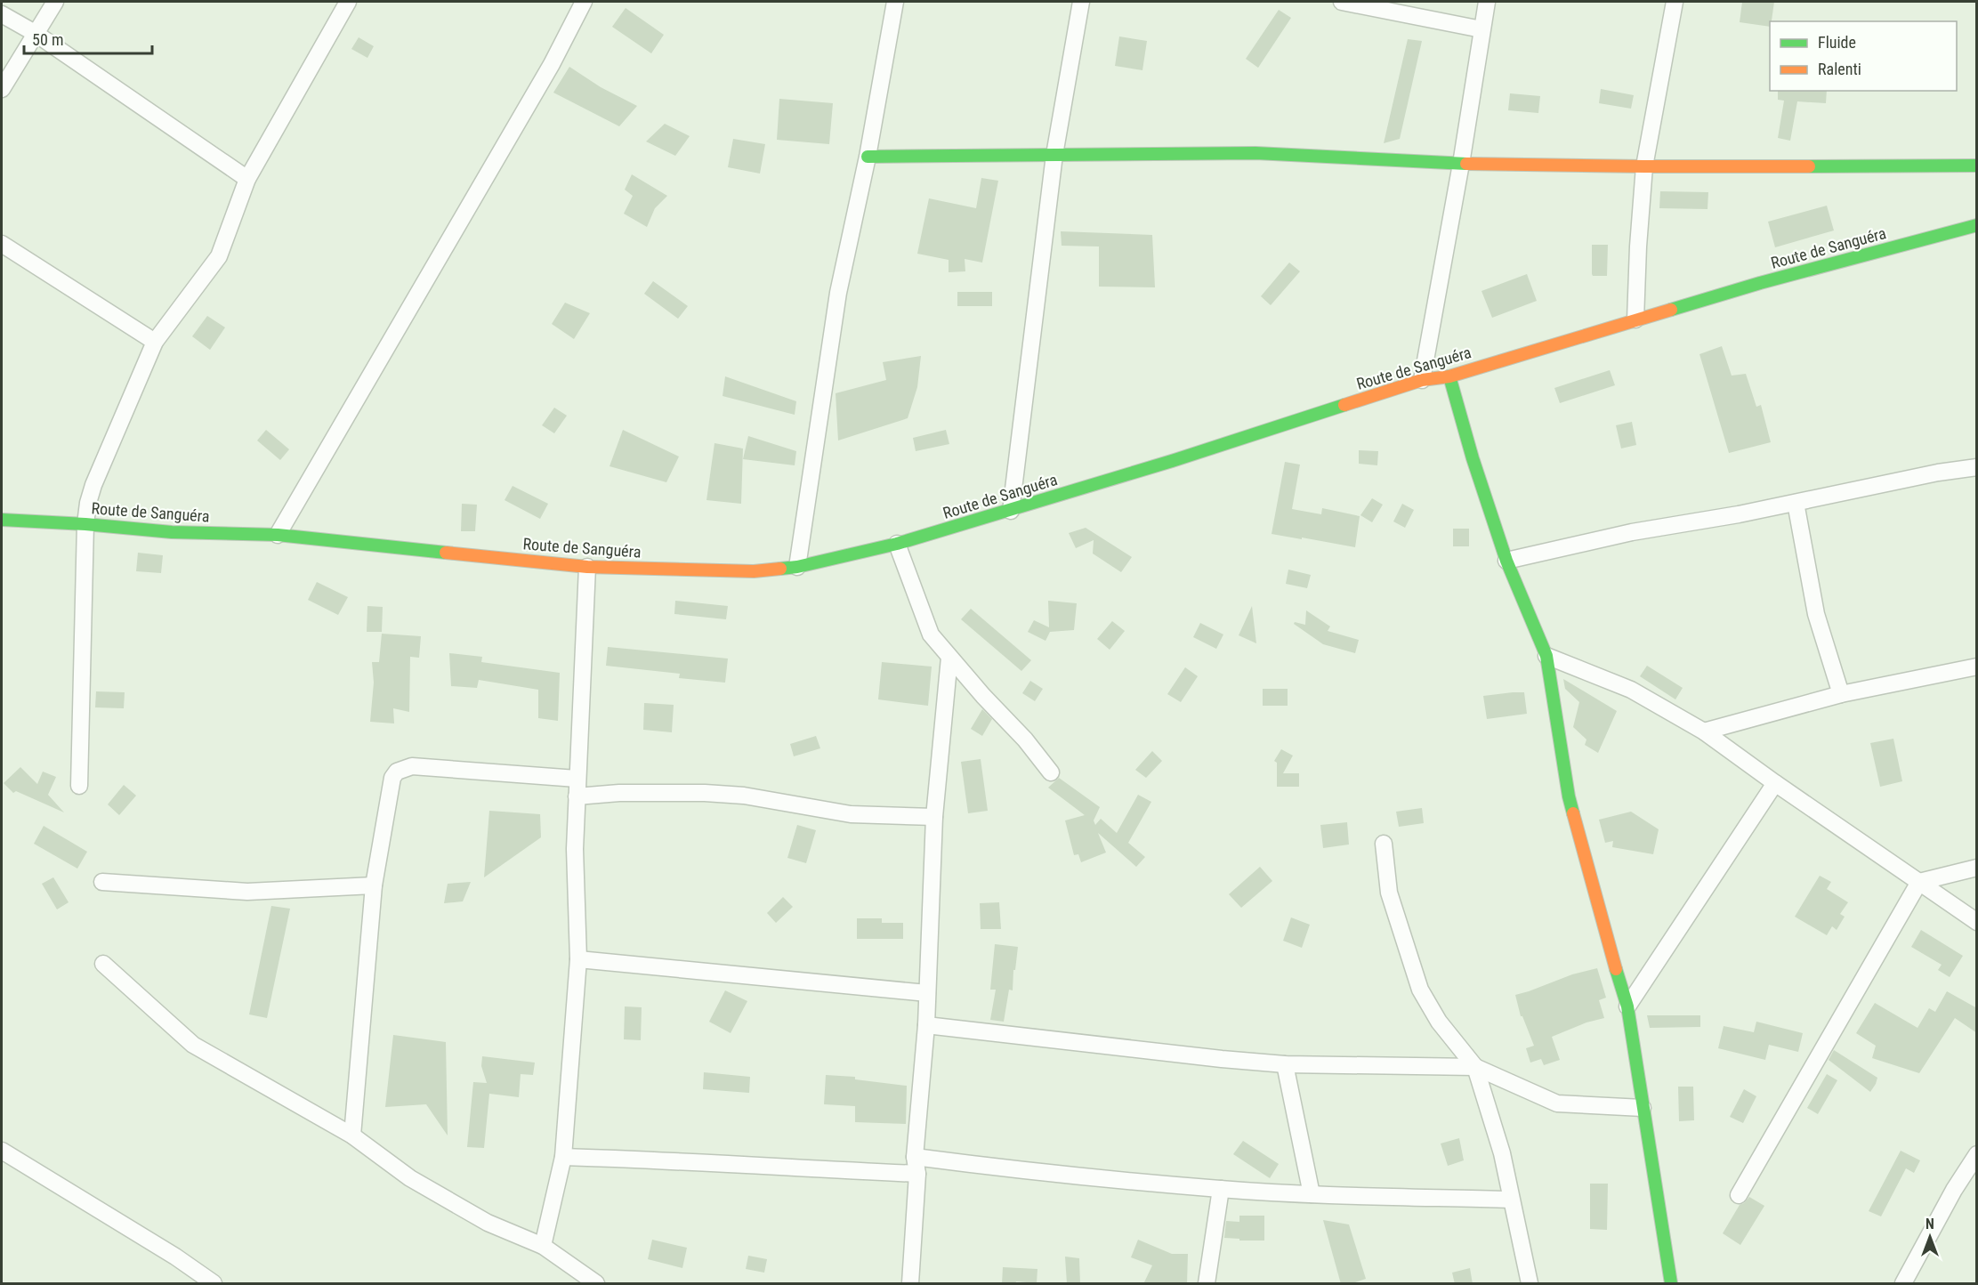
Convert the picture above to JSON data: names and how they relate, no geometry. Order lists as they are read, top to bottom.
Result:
{
  "streets": {
    "street": ["Route de Sanguéra"]
  },
  "legend": ["Fluide", "Ralenti"],
  "scale_bar": "50 m",
  "north": "top"
}
